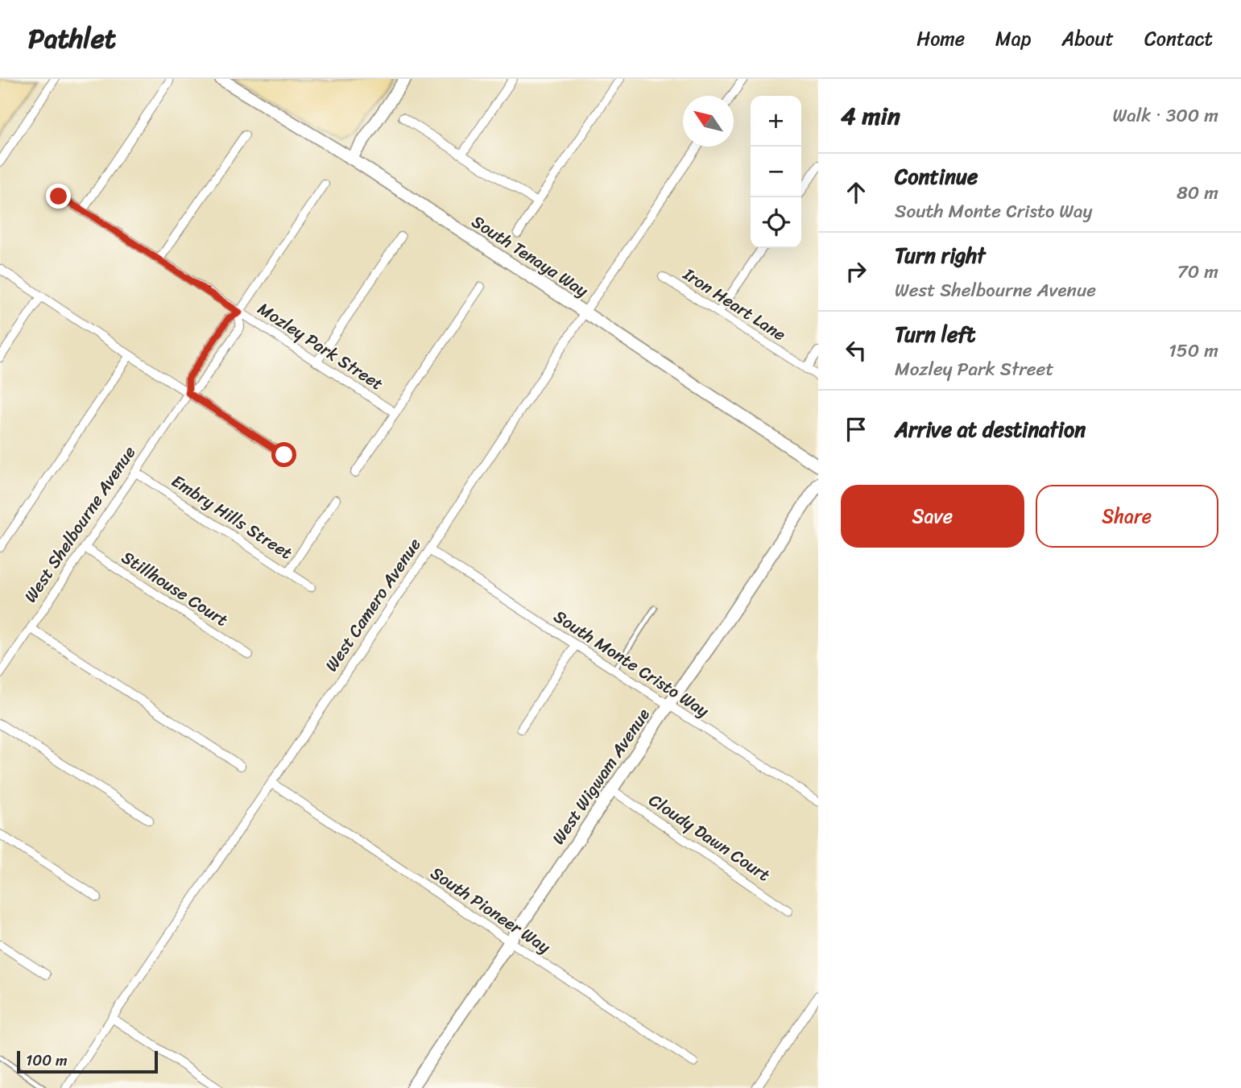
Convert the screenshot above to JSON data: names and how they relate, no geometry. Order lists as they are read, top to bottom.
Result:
{
  "streets": {
    "street": [
      "South Tenaya Way",
      "Iron Heart Lane",
      "Mozley Park Street",
      "Embry Hills Street",
      "West Shelbourne Avenue",
      "Stillhouse Court",
      "West Camero Avenue",
      "South Monte Cristo Way",
      "West Wigwam Avenue",
      "Cloudy Dawn Court",
      "South Pioneer Way"
    ]
  },
  "crossings": [
    ["South Tenaya Way", "West Camero Avenue"],
    ["Mozley Park Street", "West Shelbourne Avenue"],
    ["Embry Hills Street", "West Shelbourne Avenue"],
    ["West Shelbourne Avenue", "Stillhouse Court"],
    ["West Camero Avenue", "South Monte Cristo Way"],
    ["West Camero Avenue", "South Pioneer Way"],
    ["South Monte Cristo Way", "West Wigwam Avenue"],
    ["West Wigwam Avenue", "Cloudy Dawn Court"],
    ["West Wigwam Avenue", "South Pioneer Way"]
  ],
  "scale_bar": "100 m",
  "north": "top left",
  "page": {
    "header": "Pathlet",
    "nav": [
      "Home",
      "Map",
      "About",
      "Contact"
    ],
    "heading": ["4 min", "Walk · 300 m"],
    "map_buttons": ["+", "−"],
    "list": [
      ["Continue", "South Monte Cristo Way", "80 m"],
      ["Turn right", "West Shelbourne Avenue", "70 m"],
      ["Turn left", "Mozley Park Street", "150 m"],
      "Arrive at destination"
    ],
    "buttons": ["Save", "Share"],
    "scale": "100 m"
  }
}
